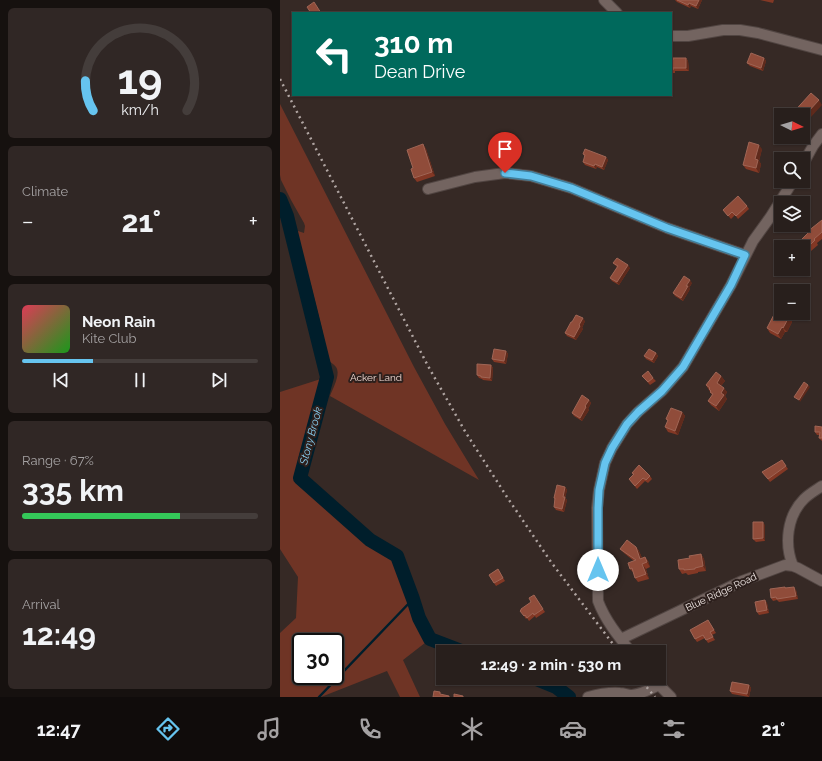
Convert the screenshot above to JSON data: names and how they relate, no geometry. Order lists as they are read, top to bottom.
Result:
{
  "streets": {
    "street": ["Blue Ridge Road"]
  },
  "water": ["Stony Brook"],
  "parks": ["Acker Land"],
  "north": "right",
  "page": {
    "turn": ["310 m", "Dean Drive"],
    "map_buttons": ["+", "−"],
    "tile": [
      "Climate",
      ["Range · 67%", "335 km"],
      ["Arrival", "12:49"]
    ],
    "heat": ["−", "21°", "+"],
    "song": ["Neon Rain", "Kite Club"],
    "limit": "30",
    "trip": "12:49 · 2 min · 530 m",
    "tabs": ["12:47", "21°"],
    "gauge": ["19", "km/h"]
  }
}
